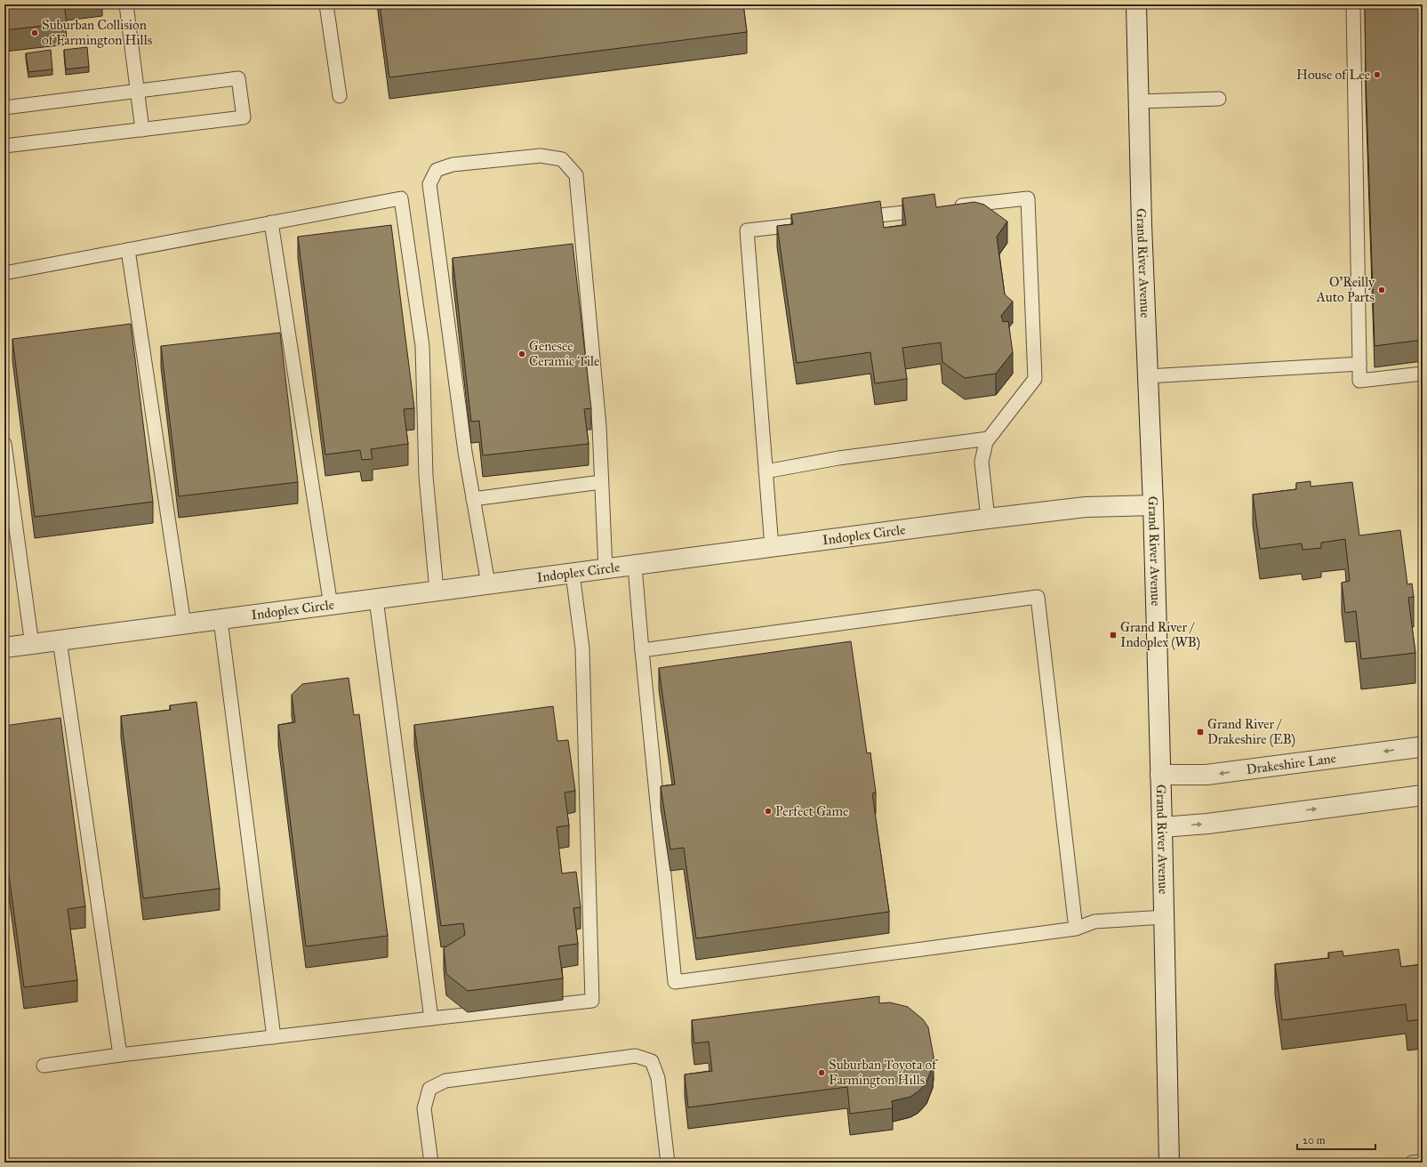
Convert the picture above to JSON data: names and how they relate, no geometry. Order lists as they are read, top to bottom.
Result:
{
  "streets": {
    "street": ["Grand River Avenue", "Indoplex Circle", "Drakeshire Lane"]
  },
  "crossings": [
    ["Grand River Avenue", "Indoplex Circle"],
    ["Grand River Avenue", "Drakeshire Lane"]
  ],
  "places": {
    "other": [
      "Suburban Collision of Farmington Hills",
      "House of Lee",
      "O'Reilly Auto Parts",
      "Genesee Ceramic Tile",
      "Perfect Game",
      "Suburban Toyota of Farmington Hills"
    ],
    "transit": ["Grand River / Indoplex (WB)", "Grand River / Drakeshire (EB)"]
  },
  "scale_bar": "20 m"
}
